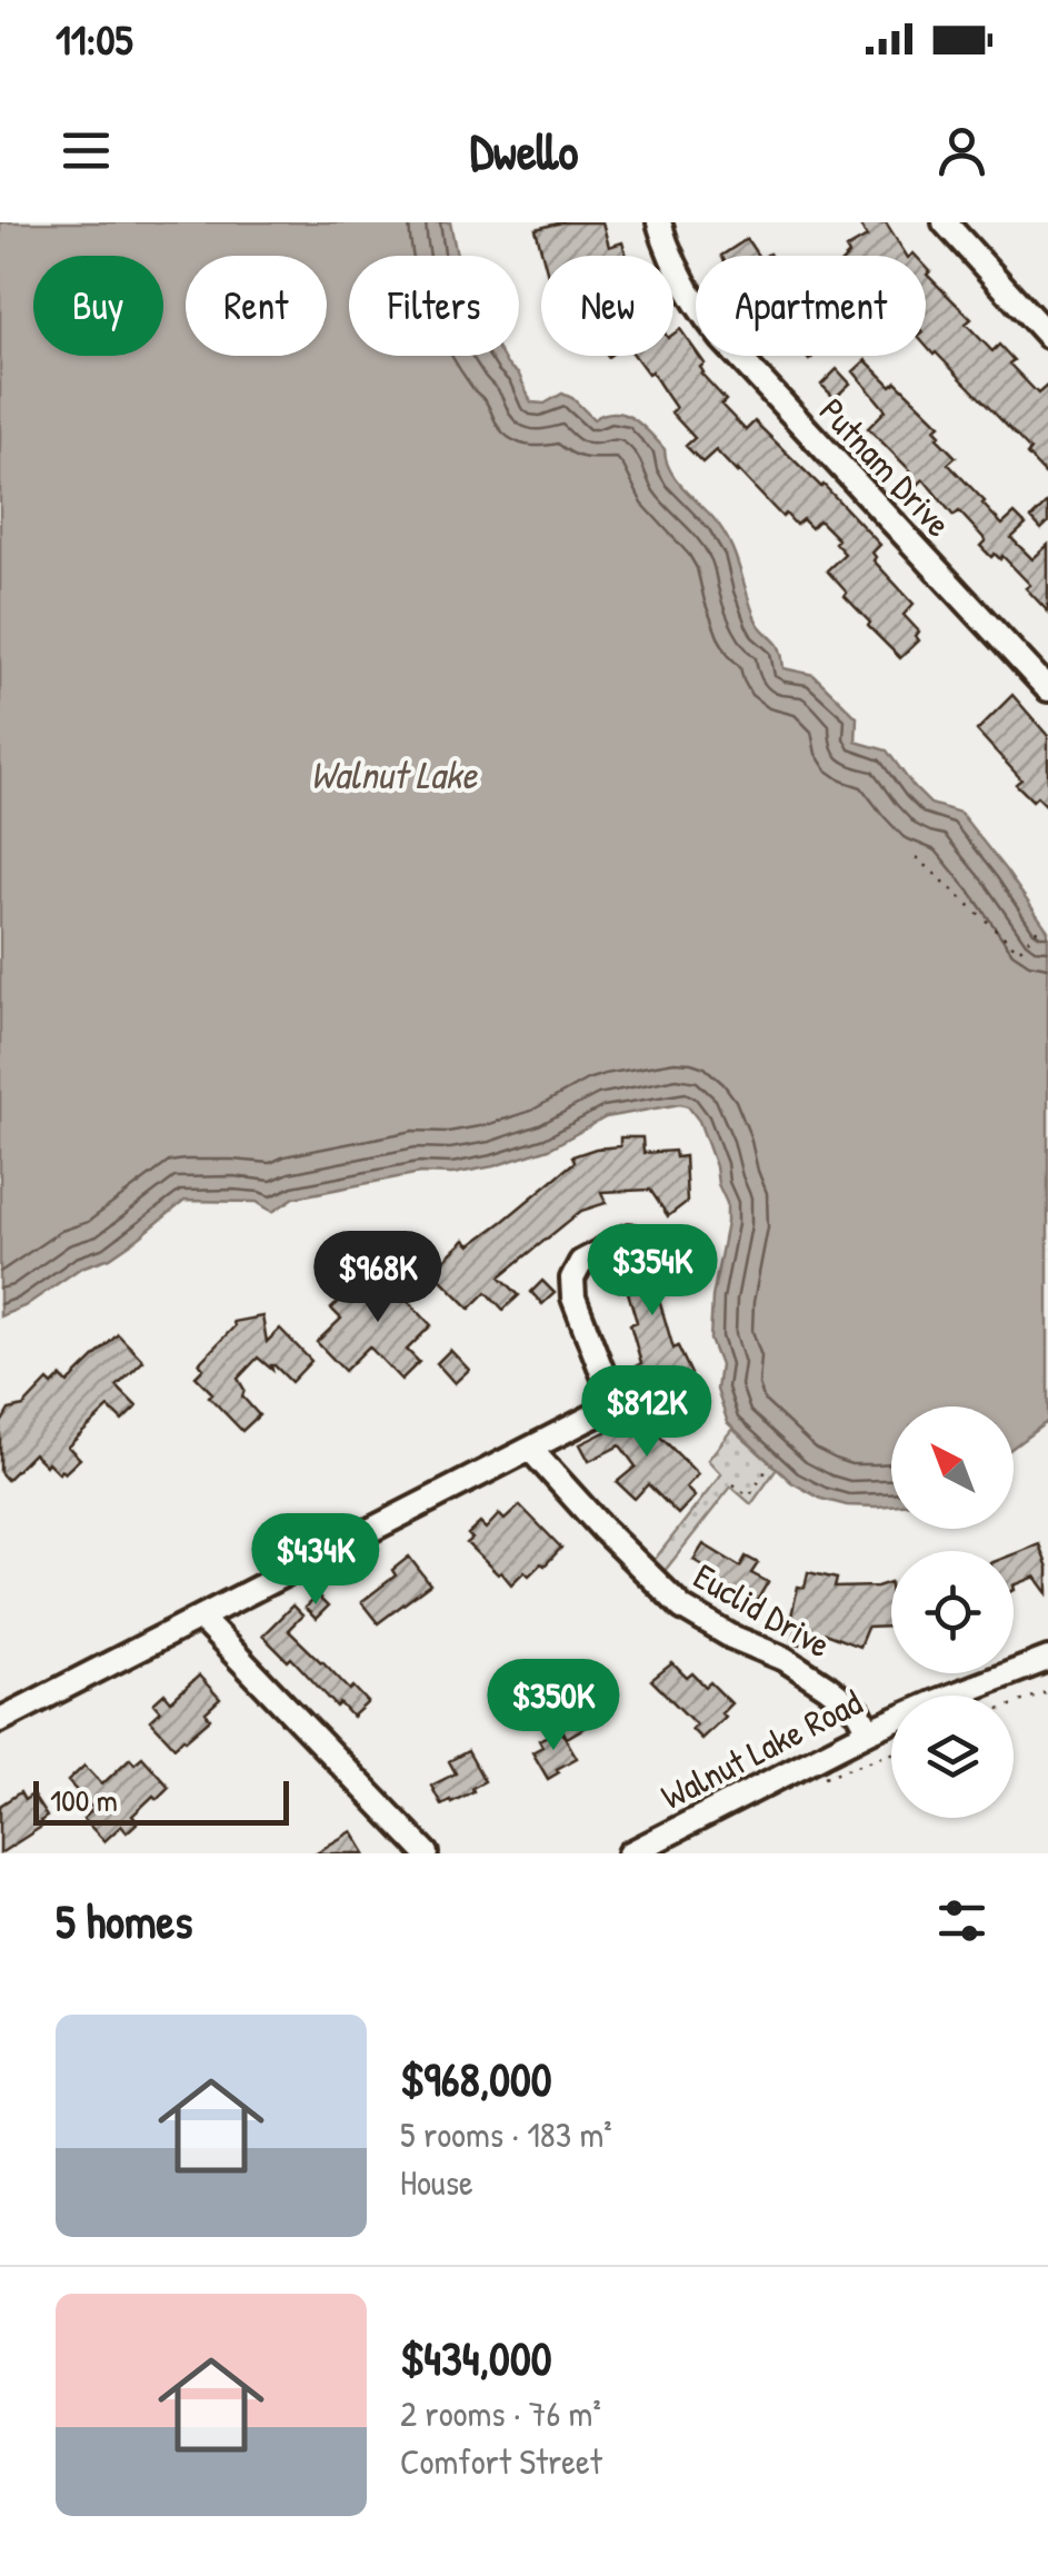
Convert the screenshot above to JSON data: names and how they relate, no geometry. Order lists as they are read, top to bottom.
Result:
{
  "streets": {
    "street": ["Putnam Drive", "Euclid Drive", "Walnut Lake Road"]
  },
  "crossings": [
    ["Euclid Drive", "Walnut Lake Road"]
  ],
  "water": ["Walnut Lake"],
  "scale_bar": "100 m",
  "north": "top left",
  "page": {
    "status": "11:05",
    "header": "Dwello",
    "chip": [
      "Buy",
      "Rent",
      "Filters",
      "New",
      "Apartment"
    ],
    "price": [
      "$354K",
      "$968K",
      "$812K",
      "$434K",
      "$350K"
    ],
    "scale": "100 m",
    "heading": "5 homes",
    "list": [
      {
        "name": "$968,000",
        "note": "5 rooms · 183 m² · House"
      },
      {
        "name": "$434,000",
        "note": "2 rooms · 76 m² · Comfort Street"
      }
    ]
  }
}
